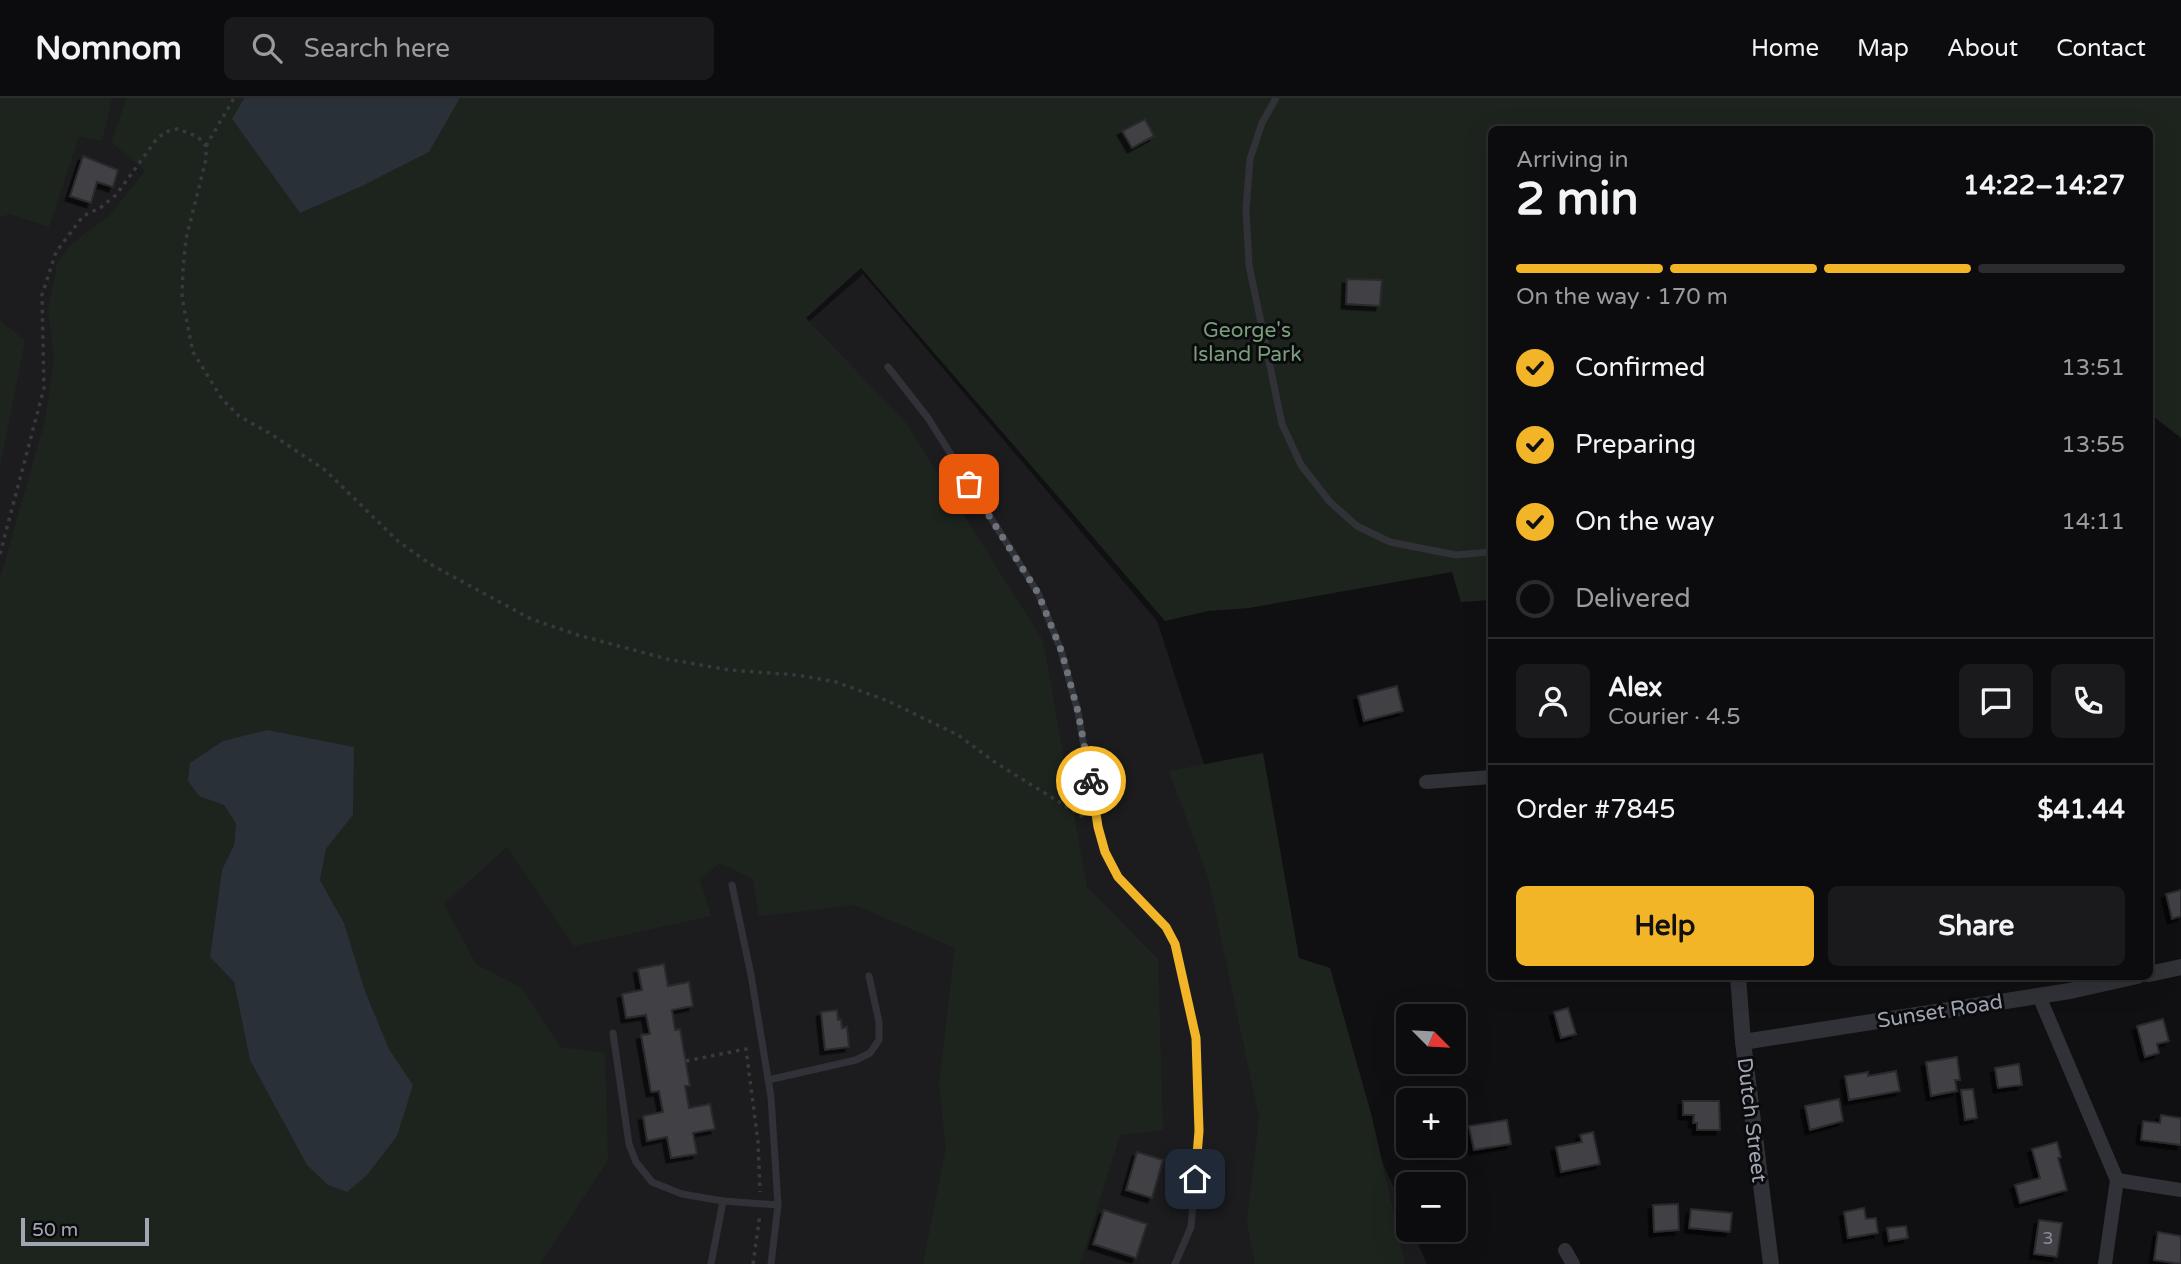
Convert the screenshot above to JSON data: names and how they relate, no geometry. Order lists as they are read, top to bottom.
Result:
{
  "streets": {
    "street": ["Sunset Road", "Dutch Street"]
  },
  "crossings": [
    ["Sunset Road", "Dutch Street"]
  ],
  "parks": ["George's Island Park"],
  "house_numbers": ["3"],
  "scale_bar": "50 m",
  "north": "bottom right",
  "page": {
    "header": "Nomnom",
    "search": "Search here",
    "nav": [
      "Home",
      "Map",
      "About",
      "Contact"
    ],
    "heading": ["2 min", "Arriving in", "14:22–14:27"],
    "panel": [
      "Alex",
      "Courier · 4.5",
      "Order #7845",
      "$41.44"
    ],
    "bar": "On the way · 170 m",
    "list": [
      ["Confirmed", "13:51"],
      ["Preparing", "13:55"],
      ["On the way", "14:11"],
      "Delivered"
    ],
    "buttons": ["Help", "Share"],
    "map_buttons": ["+", "−"],
    "scale": "50 m"
  }
}
